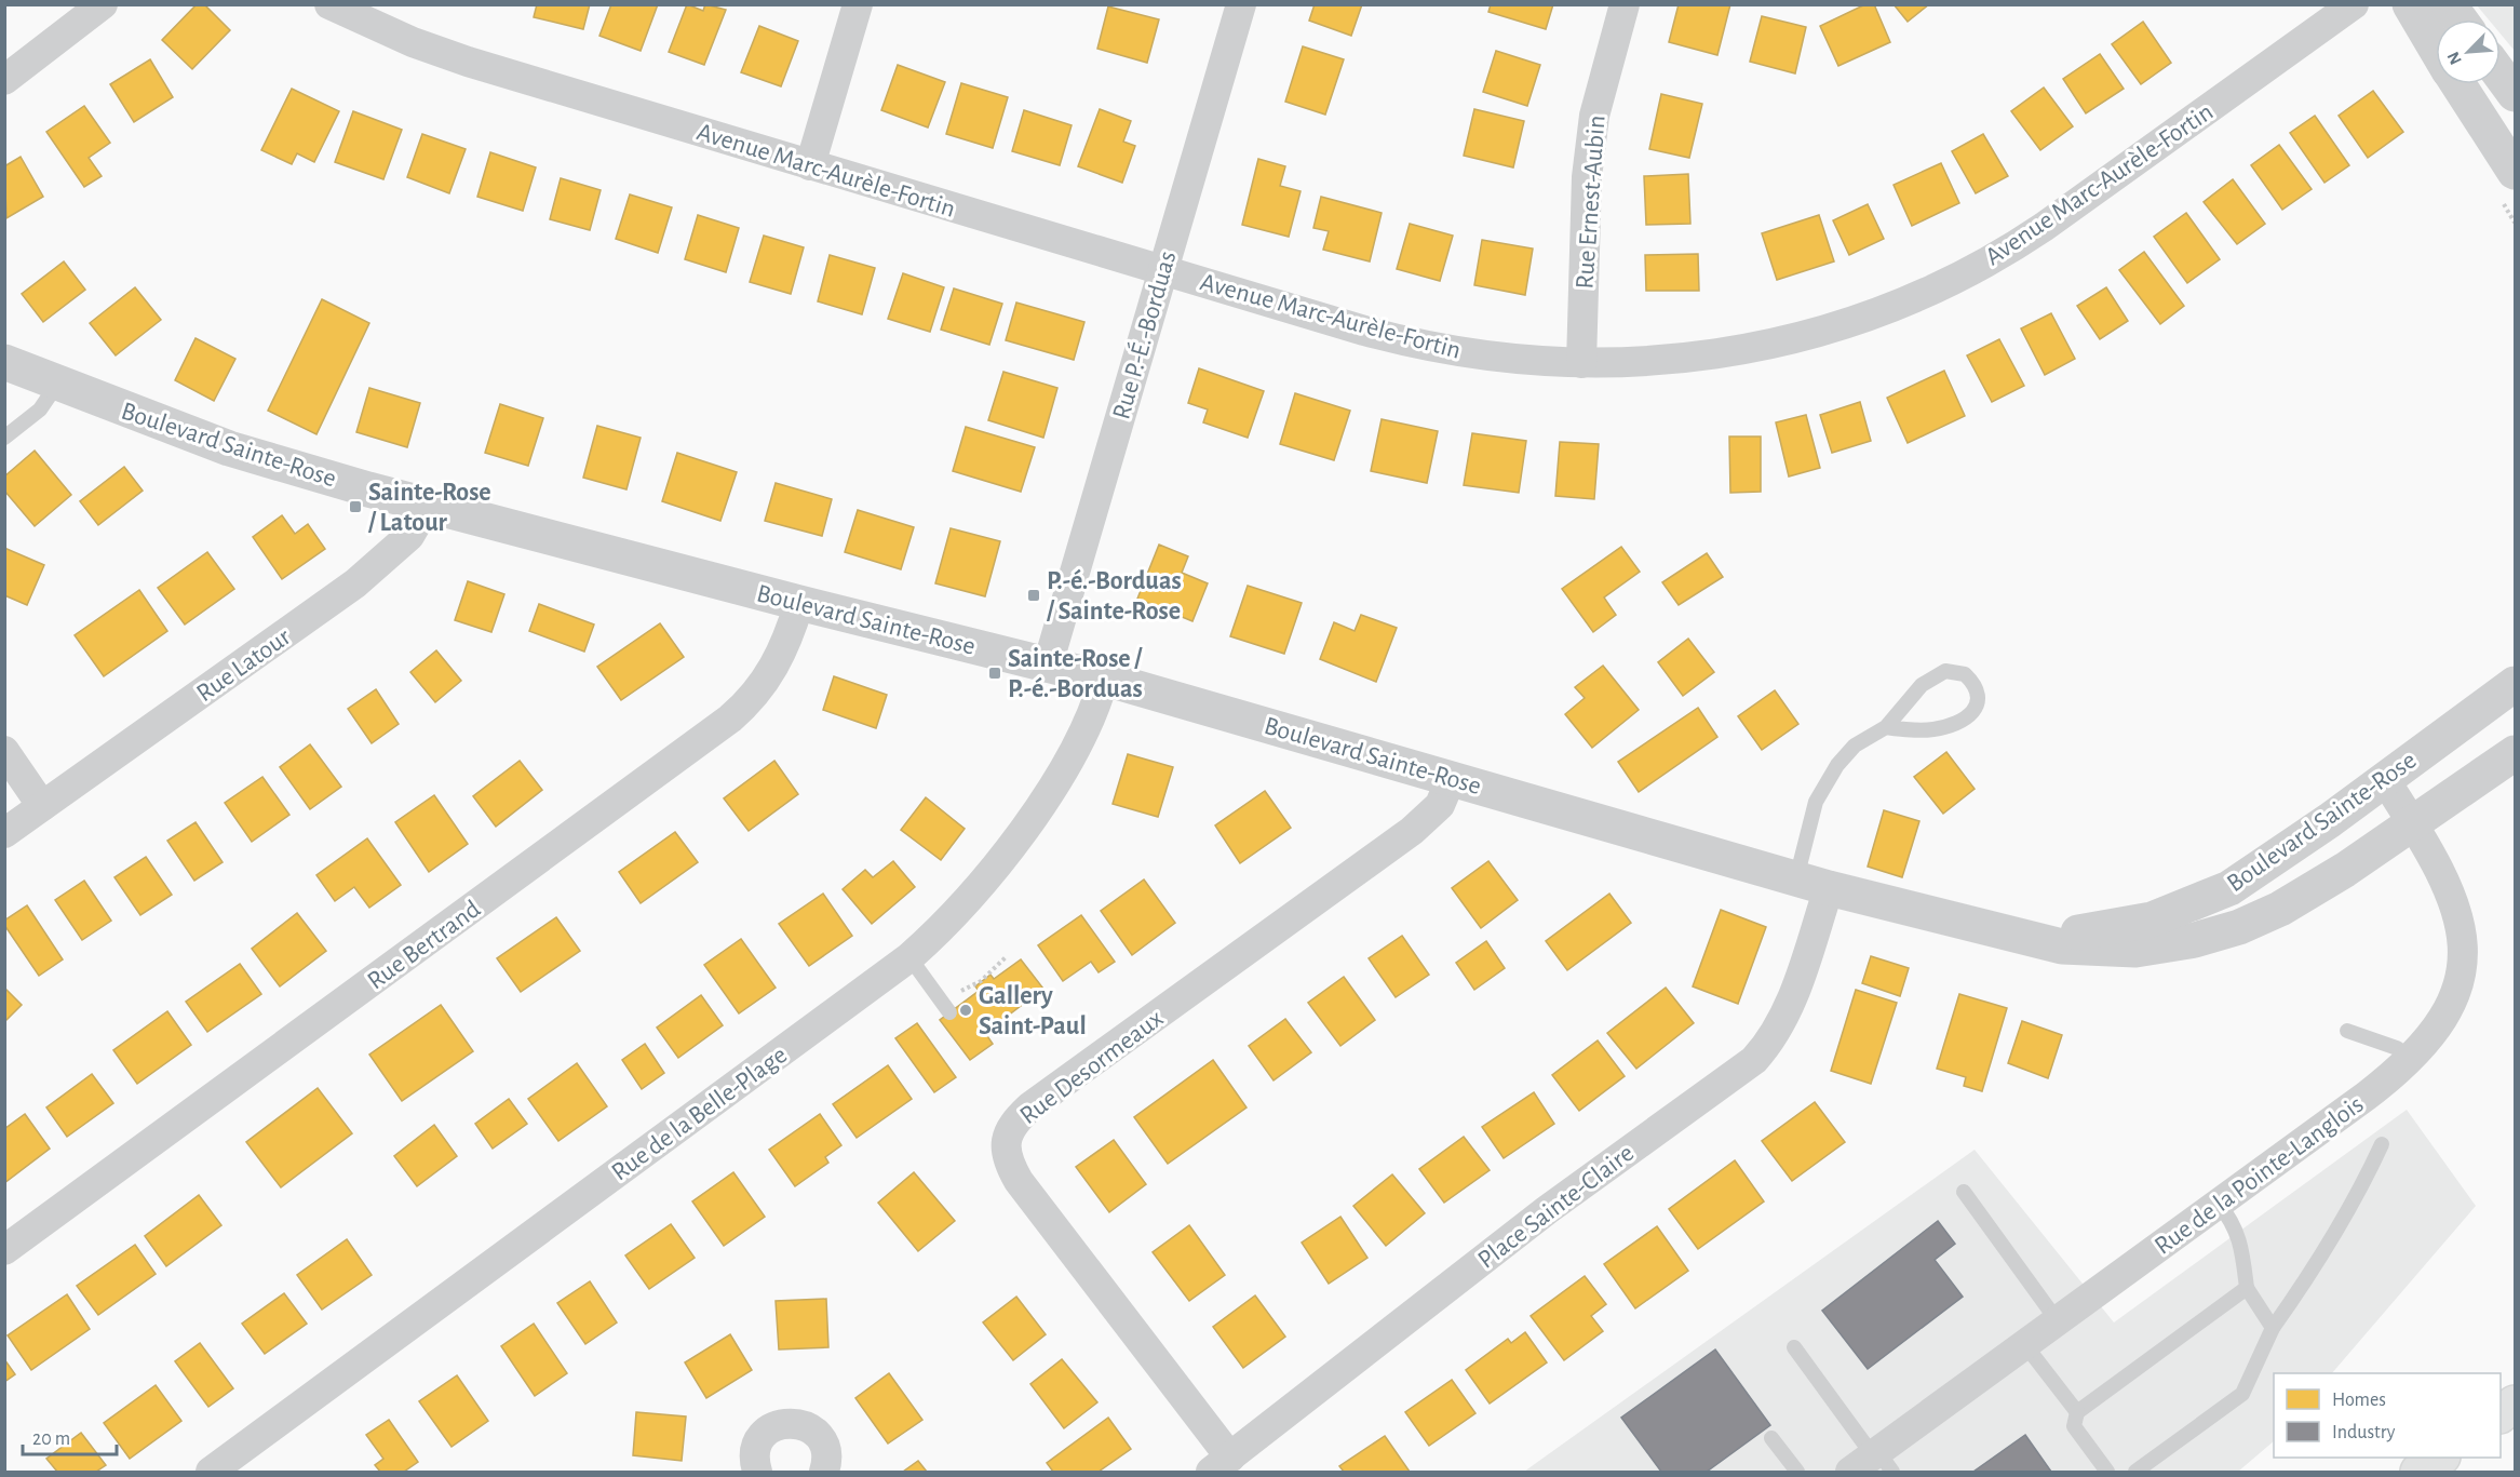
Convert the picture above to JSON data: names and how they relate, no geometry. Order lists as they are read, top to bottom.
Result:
{
  "streets": {
    "street": [
      "Avenue Marc-Aurèle-Fortin",
      "Rue Ernest-Aubin",
      "Rue P.-É.-Borduas",
      "Boulevard Sainte-Rose",
      "Rue Latour",
      "Rue Bertrand",
      "Rue Desormeaux",
      "Rue de la Belle-Plage",
      "Rue de la Pointe-Langlois",
      "Place Sainte-Claire"
    ]
  },
  "crossings": [
    ["Avenue Marc-Aurèle-Fortin", "Rue Ernest-Aubin"],
    ["Avenue Marc-Aurèle-Fortin", "Rue P.-É.-Borduas"],
    ["Rue P.-É.-Borduas", "Boulevard Sainte-Rose"],
    ["Boulevard Sainte-Rose", "Rue Latour"],
    ["Boulevard Sainte-Rose", "Rue Bertrand"],
    ["Boulevard Sainte-Rose", "Rue Desormeaux"],
    ["Boulevard Sainte-Rose", "Rue de la Belle-Plage"],
    ["Boulevard Sainte-Rose", "Rue de la Pointe-Langlois"],
    ["Boulevard Sainte-Rose", "Place Sainte-Claire"],
    ["Rue Desormeaux", "Place Sainte-Claire"]
  ],
  "places": {
    "transit": ["Sainte-Rose / Latour", "P.-é.-Borduas / Sainte-Rose", "Sainte-Rose / P.-é.-Borduas"],
    "other": ["Gallery Saint-Paul"]
  },
  "legend": ["Homes", "Industry"],
  "scale_bar": "20 m",
  "north": "bottom left"
}
